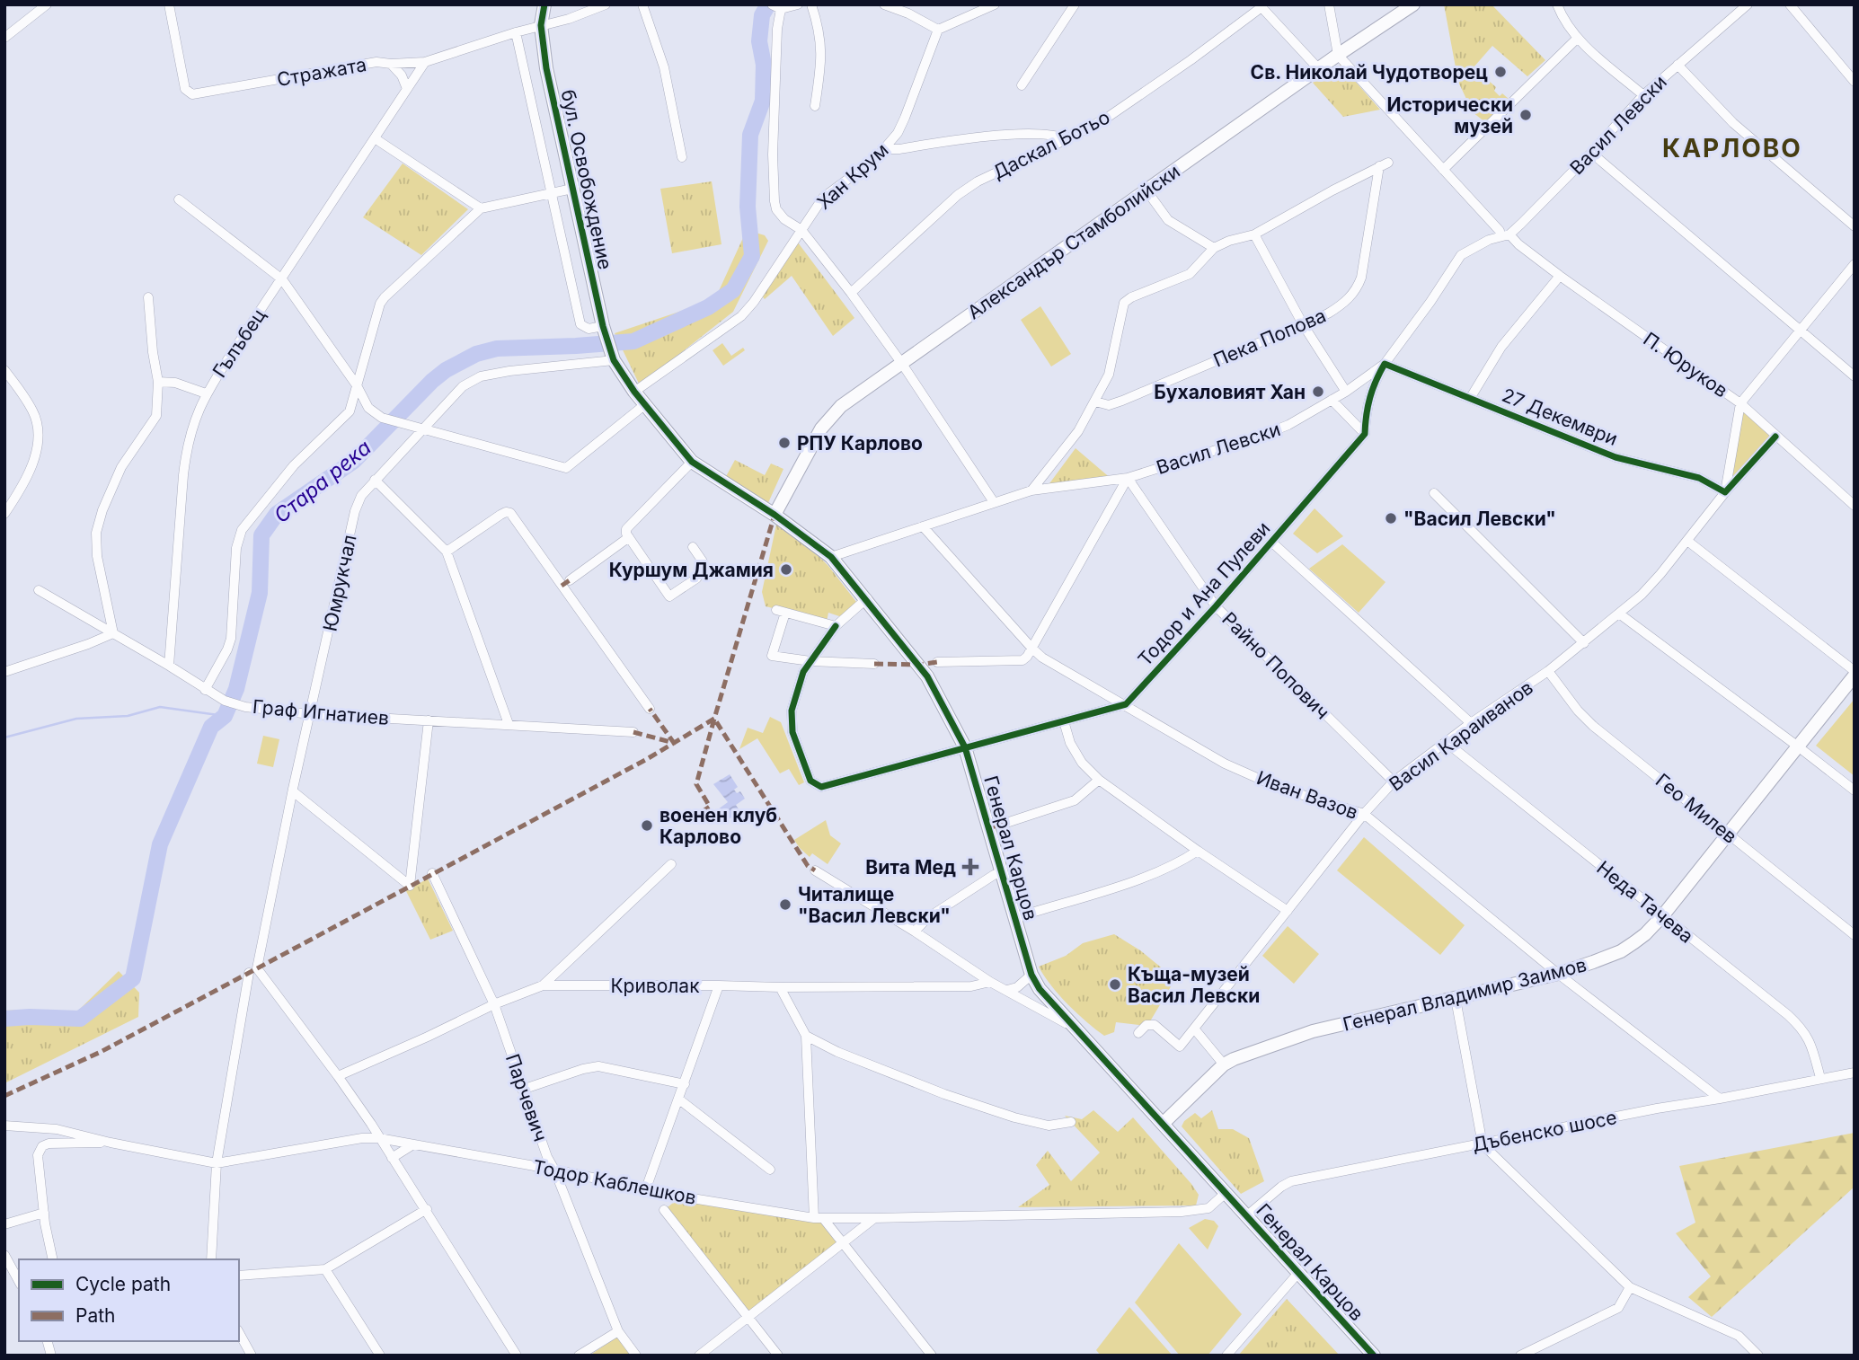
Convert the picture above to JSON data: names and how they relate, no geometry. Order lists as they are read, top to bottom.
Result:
{
  "streets": {
    "street": [
      "Стражата",
      "Васил Левски",
      "Даскал Ботьо",
      "Хан Крум",
      "бул. Освобождение",
      "Александър Стамболийски",
      "Пека Попова",
      "Гълъбец",
      "П. Юруков",
      "27 Декември",
      "Юмрукчал",
      "Тодор и Ана Пулеви",
      "Райно Попович",
      "Граф Игнатиев",
      "Васил Караиванов",
      "Иван Вазов",
      "Гео Милев",
      "Генерал Карцов",
      "Неда Тачева",
      "Криволак",
      "Генерал Владимир Заимов",
      "Парчевич",
      "Дъбенско шосе",
      "Тодор Каблешков"
    ]
  },
  "crossings": [
    ["Стражата", "бул. Освобождение"],
    ["Стражата", "Гълъбец"],
    ["Васил Левски", "П. Юруков"],
    ["Васил Левски", "27 Декември"],
    ["Васил Левски", "Райно Попович"],
    ["Васил Левски", "Иван Вазов"],
    ["Васил Левски", "Генерал Карцов"],
    ["Хан Крум", "Генерал Карцов"],
    ["бул. Освобождение", "Юмрукчал"],
    ["бул. Освобождение", "Генерал Карцов"],
    ["Александър Стамболийски", "Генерал Карцов"],
    ["Гълъбец", "Граф Игнатиев"],
    ["П. Юруков", "Васил Караиванов"],
    ["27 Декември", "Васил Караиванов"],
    ["Юмрукчал", "Граф Игнатиев"],
    ["Юмрукчал", "Генерал Карцов"],
    ["Юмрукчал", "Тодор Каблешков"],
    ["Тодор и Ана Пулеви", "Райно Попович"],
    ["Тодор и Ана Пулеви", "Иван Вазов"],
    ["Райно Попович", "Васил Караиванов"],
    ["Васил Караиванов", "Иван Вазов"],
    ["Васил Караиванов", "Гео Милев"],
    ["Васил Караиванов", "Неда Тачева"],
    ["Иван Вазов", "Генерал Владимир Заимов"],
    ["Иван Вазов", "Дъбенско шосе"],
    ["Гео Милев", "Генерал Владимир Заимов"],
    ["Генерал Карцов", "Генерал Владимир Заимов"],
    ["Генерал Карцов", "Дъбенско шосе"],
    ["Генерал Карцов", "Тодор Каблешков"],
    ["Неда Тачева", "Генерал Владимир Заимов"],
    ["Неда Тачева", "Дъбенско шосе"],
    ["Криволак", "Парчевич"],
    ["Парчевич", "Тодор Каблешков"]
  ],
  "districts": ["КАРЛОВО"],
  "water": ["Стара река"],
  "places": {
    "other": [
      "Св. Николай Чудотворец",
      "Исторически музей",
      "Бухаловият Хан",
      "РПУ Карлово",
      "\"Васил Левски\"",
      "Куршум Джамия",
      "военен клуб Карлово",
      "Читалище \"Васил Левски\"",
      "Къща-музей Васил Левски"
    ],
    "health": ["Вита Мед"]
  },
  "legend": ["Cycle path", "Path"]
}
